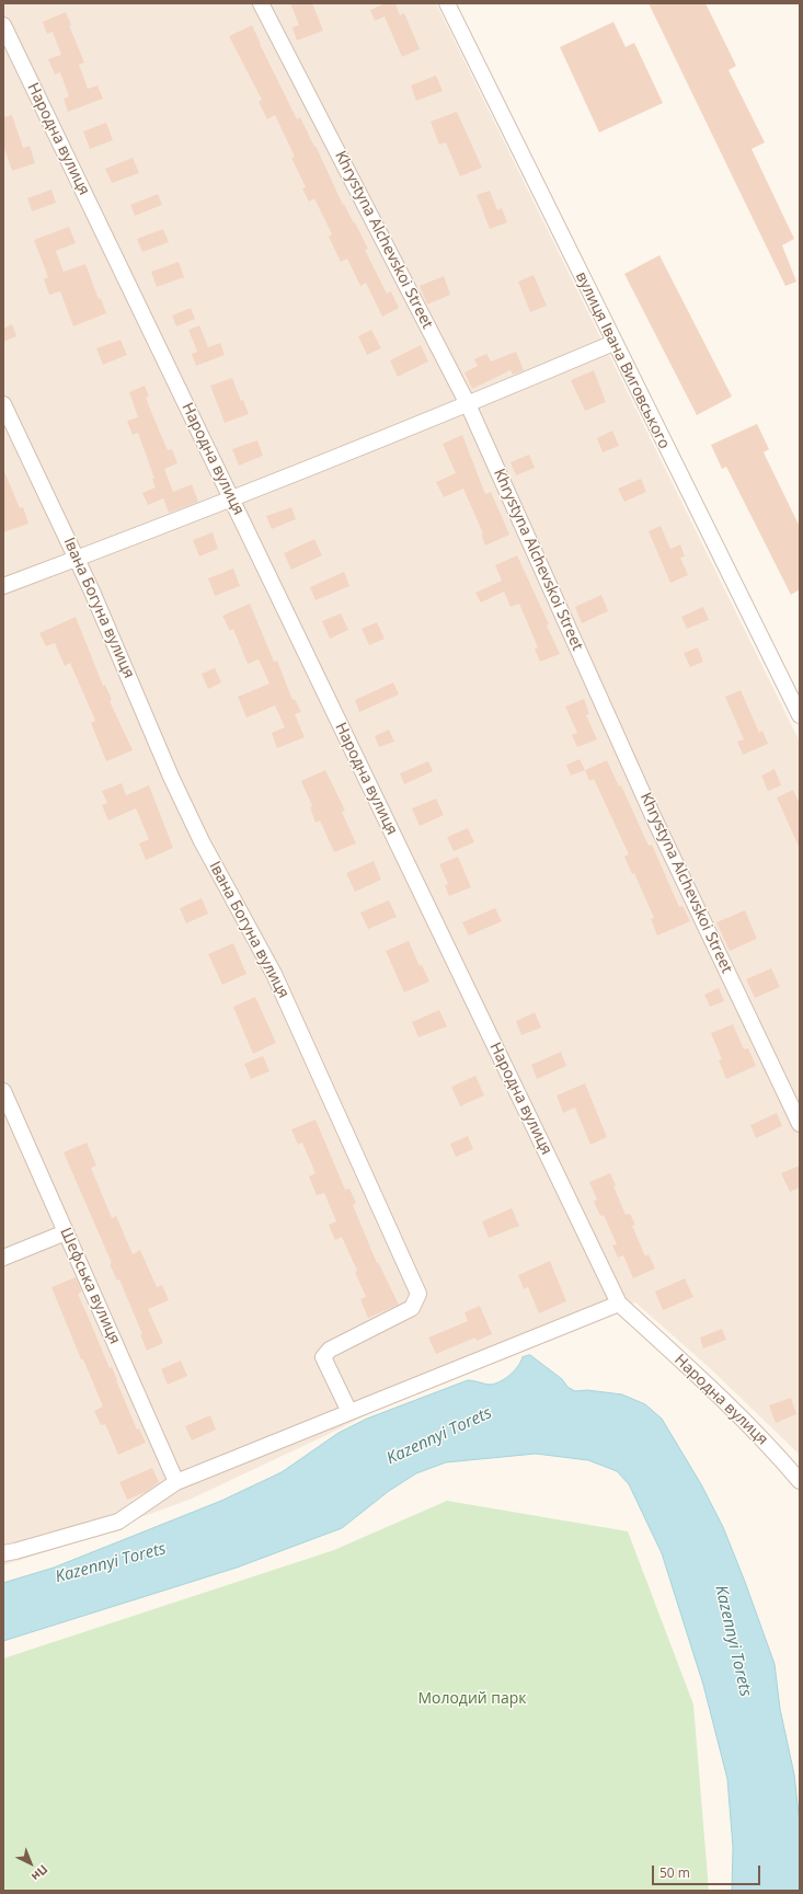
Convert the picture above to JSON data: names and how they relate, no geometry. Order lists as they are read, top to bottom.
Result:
{
  "streets": {
    "street": [
      "Народна вулиця",
      "Khrystyna Alchevskoi Street",
      "вулиця Івана Виговського",
      "Івана Богуна вулиця",
      "Шефська вулиця"
    ]
  },
  "water": ["Kazennyi Torets"],
  "parks": ["Молодий парк"],
  "scale_bar": "50 m",
  "north": "bottom right"
}
